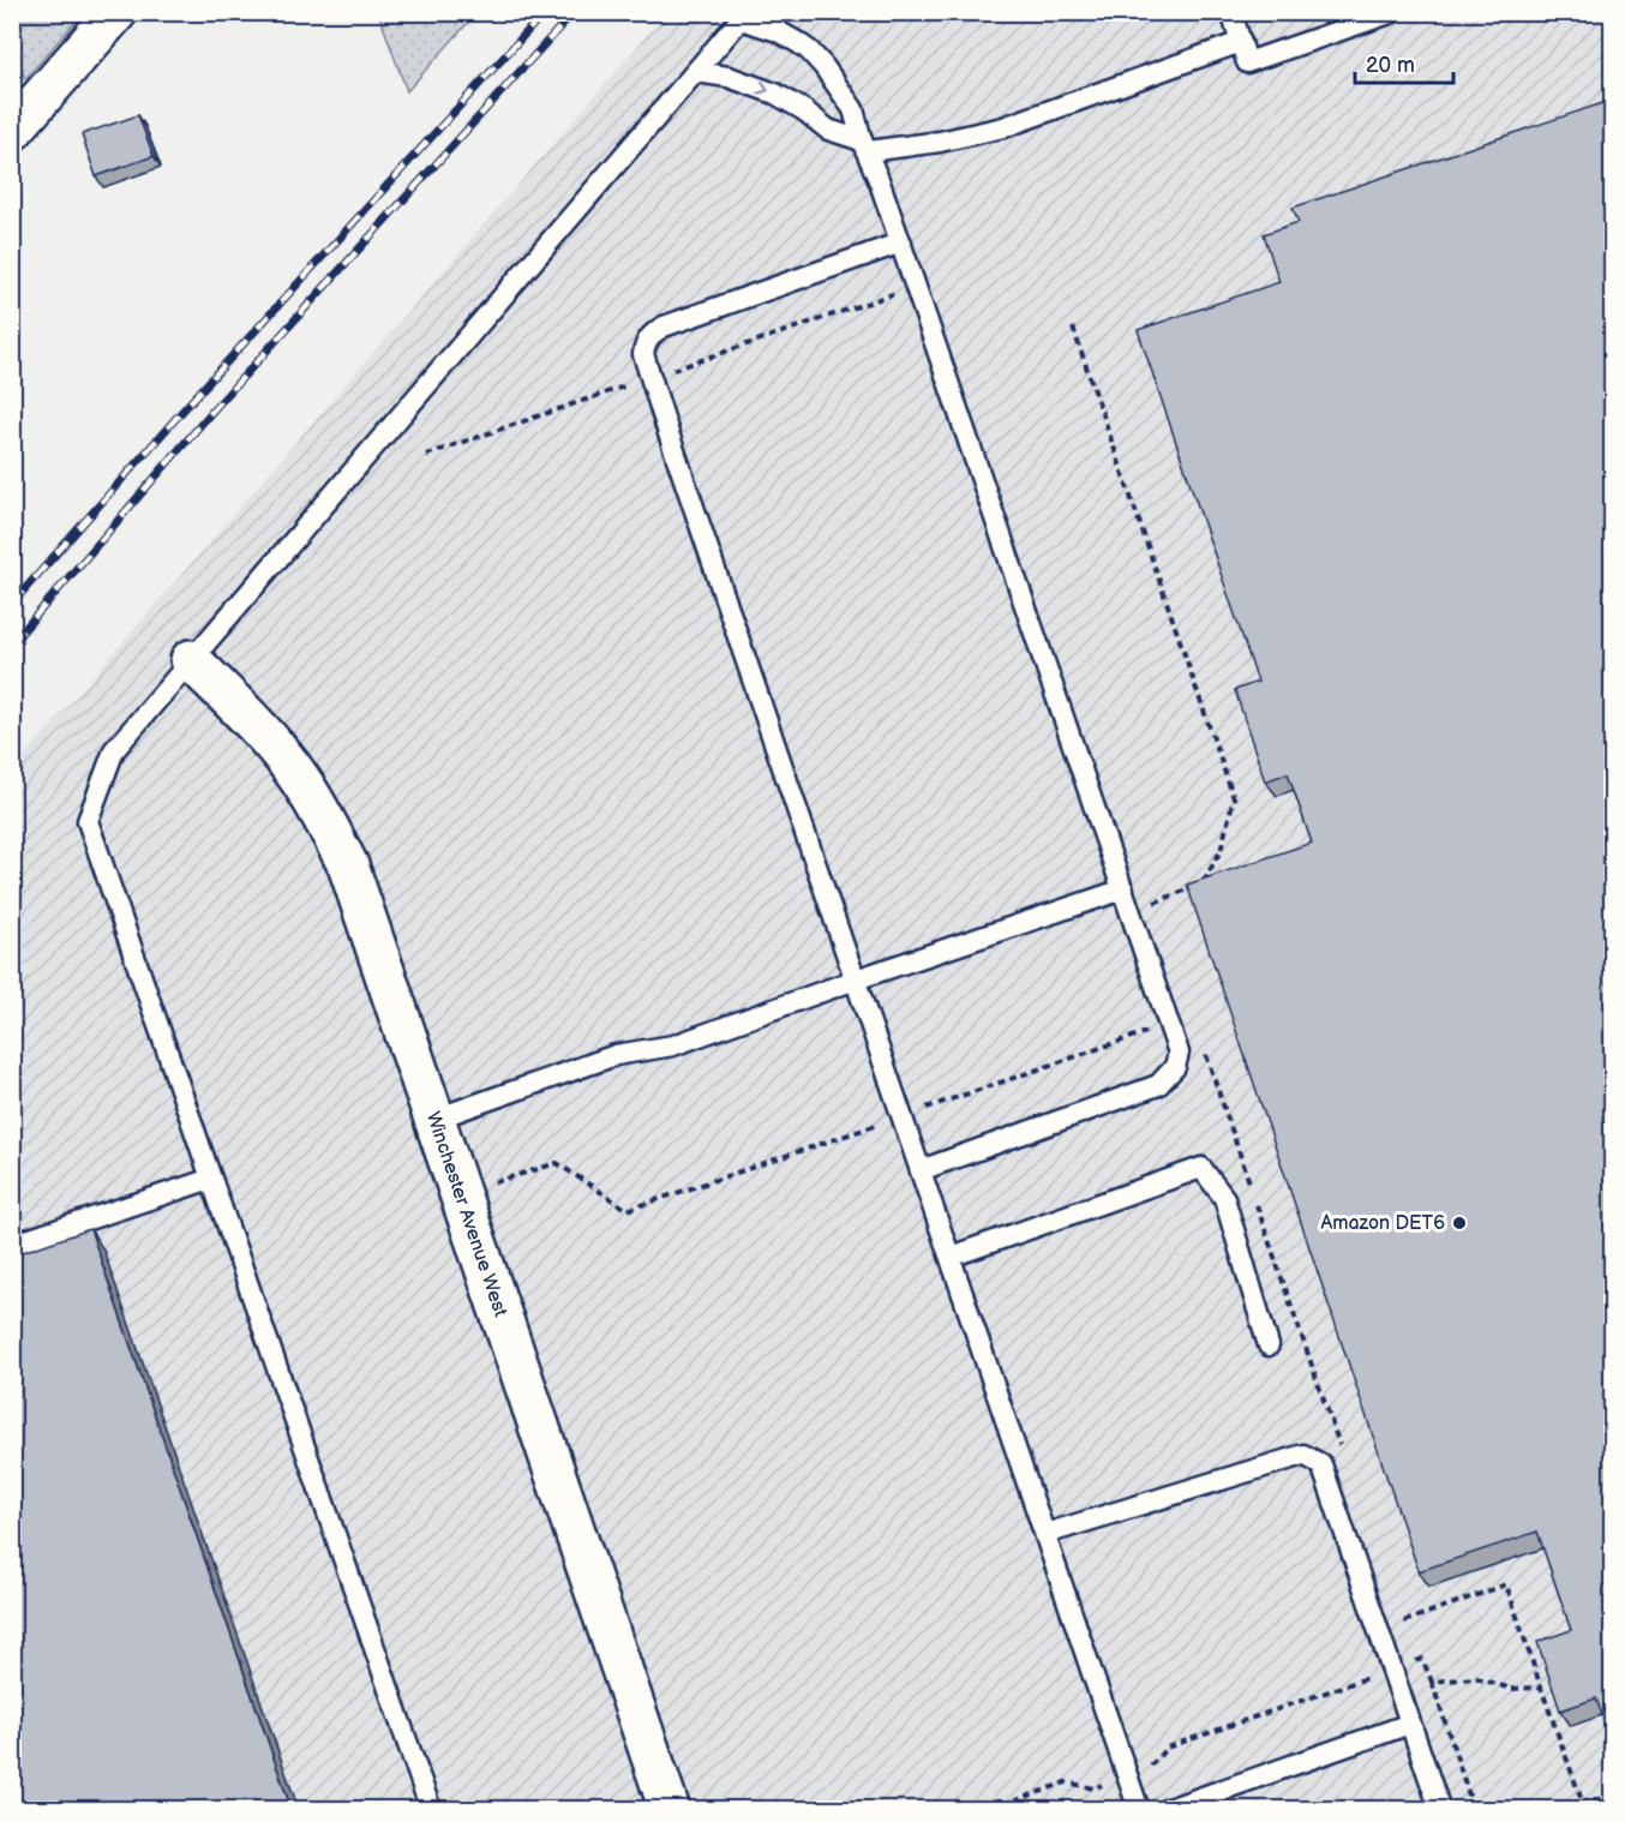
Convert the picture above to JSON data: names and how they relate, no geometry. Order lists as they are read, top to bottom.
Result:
{
  "streets": {
    "street": ["Winchester Avenue West"]
  },
  "places": ["Amazon DET6"],
  "scale_bar": "20 m"
}
